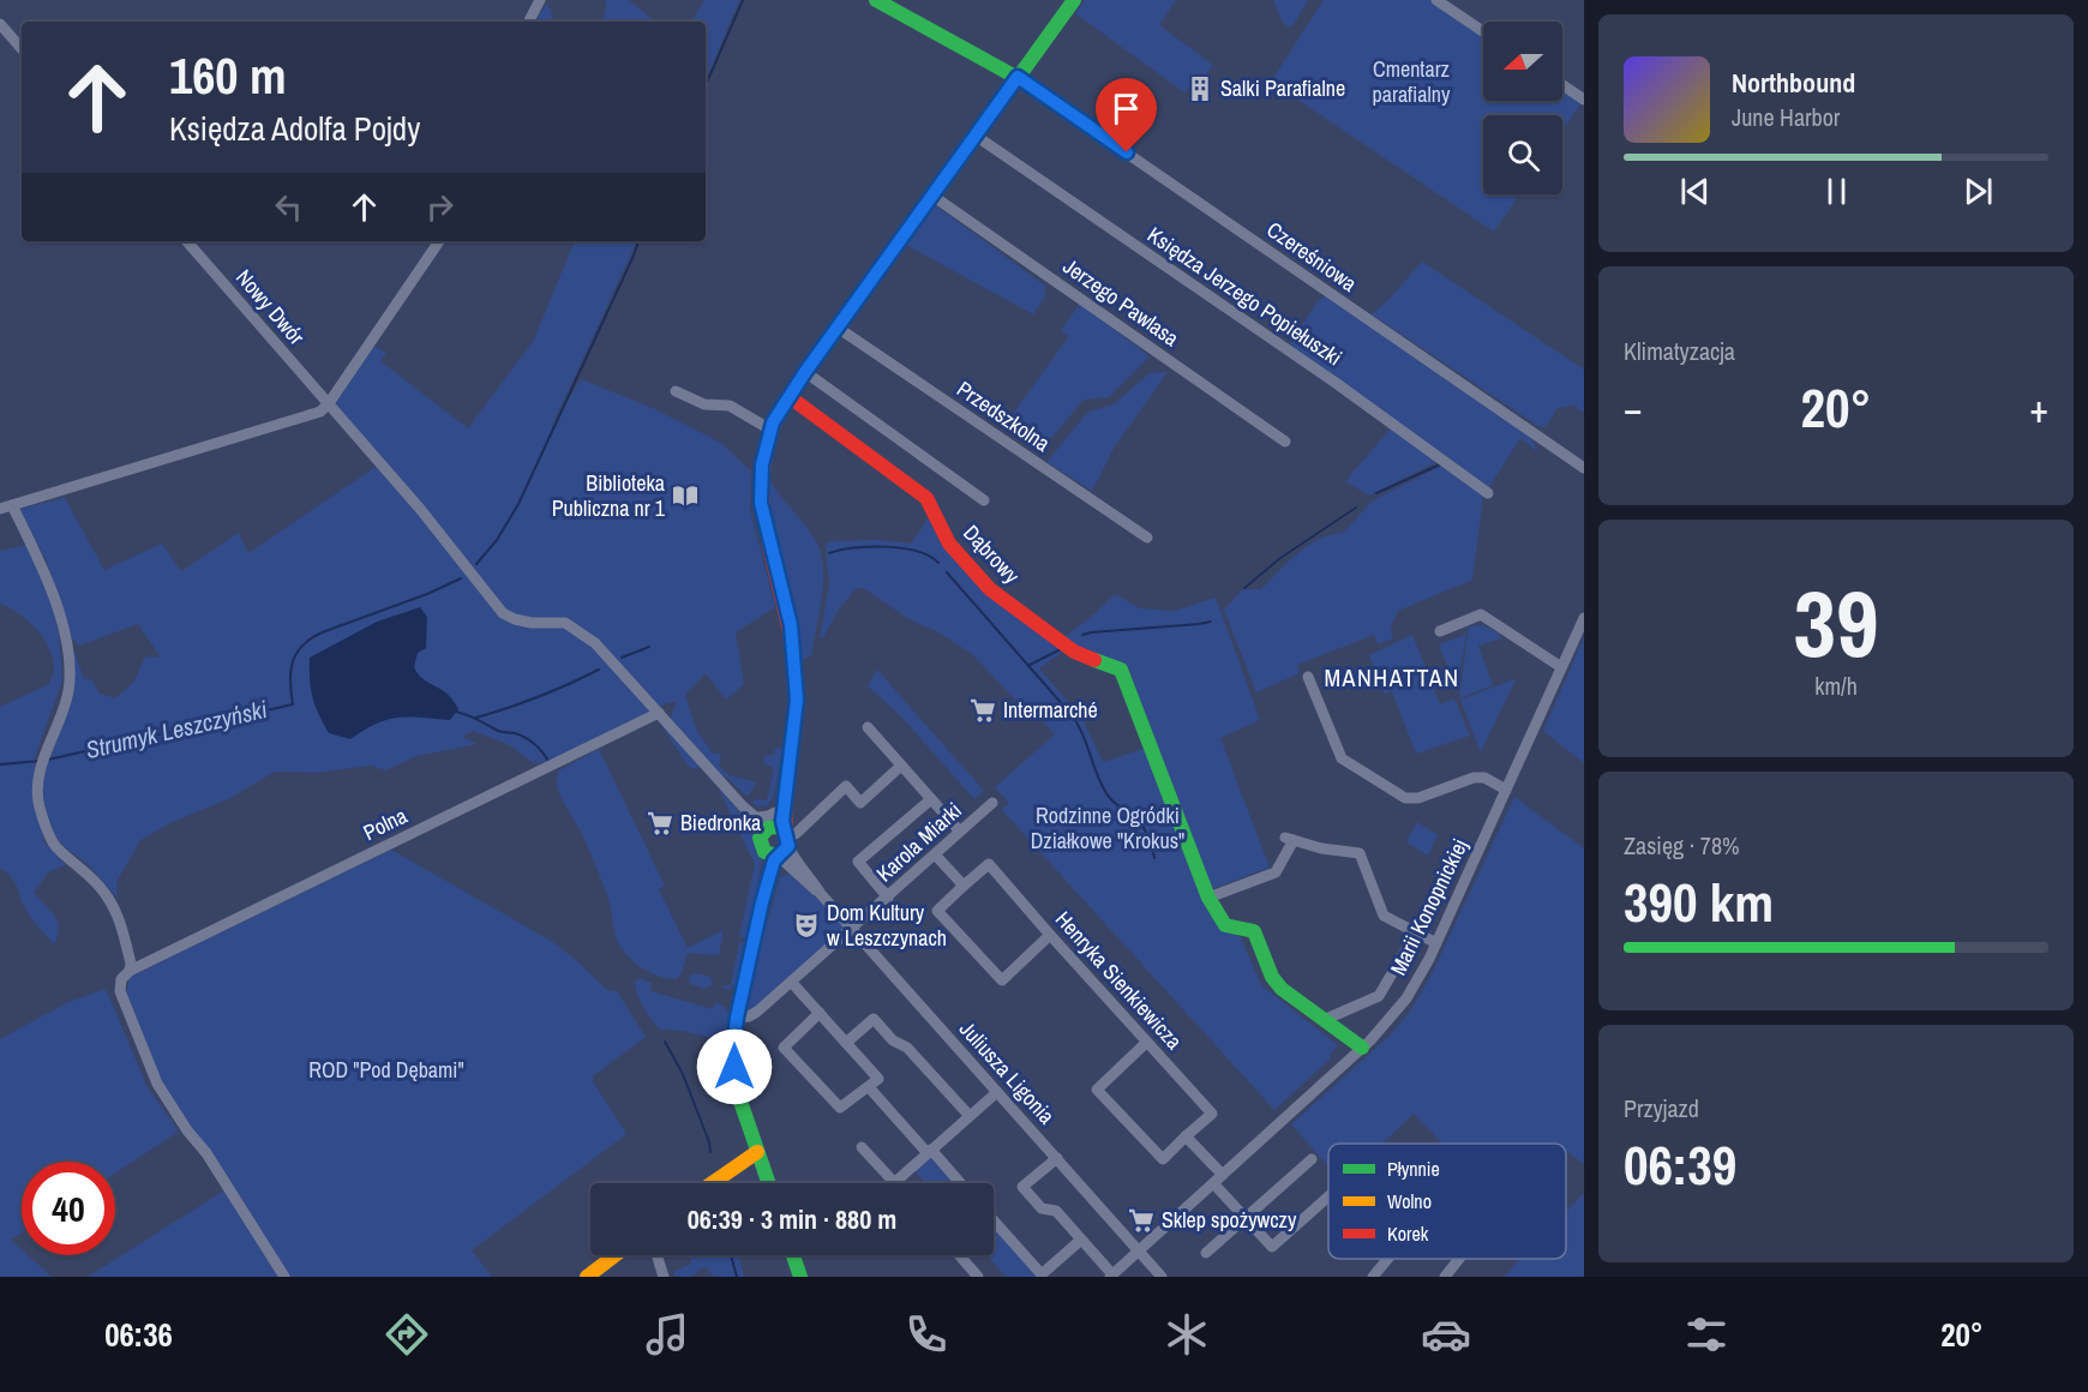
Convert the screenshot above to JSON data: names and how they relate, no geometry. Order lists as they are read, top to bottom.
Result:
{
  "streets": {
    "street": [
      "Czereśniowa",
      "Księdza Jerzego Popiełuszki",
      "Jerzego Pawlasa",
      "Nowy Dwór",
      "Przedszkolna",
      "Dąbrowy",
      "Polna",
      "Karola Miarki",
      "Marii Konopnickiej",
      "Henryka Sienkiewicza",
      "Juliusza Ligonia"
    ]
  },
  "crossings": [
    ["Karola Miarki", "Juliusza Ligonia"],
    ["Marii Konopnickiej", "Juliusza Ligonia"]
  ],
  "districts": ["MANHATTAN"],
  "water": ["Strumyk Leszczyński"],
  "parks": ["Cmentarz parafialny", "Rodzinne Ogródki Działkowe \"Krokus\"", "ROD \"Pod Dębami\""],
  "places": {
    "building": ["Salki Parafialne"],
    "library": ["Biblioteka Publiczna nr 1"],
    "supermarket": ["Intermarché", "Biedronka", "Sklep spożywczy"],
    "theatre": ["Dom Kultury w Leszczynach"]
  },
  "legend": ["Płynnie", "Wolno", "Korek"],
  "north": "left",
  "page": {
    "turn": ["160 m", "Księdza Adolfa Pojdy"],
    "song": ["Northbound", "June Harbor"],
    "tile": [
      "Klimatyzacja",
      ["39", "km/h"],
      ["Zasięg · 78%", "390 km"],
      ["Przyjazd", "06:39"]
    ],
    "heat": ["−", "20°", "+"],
    "limit": "40",
    "trip": "06:39 · 3 min · 880 m",
    "tabs": ["06:36", "20°"]
  }
}
